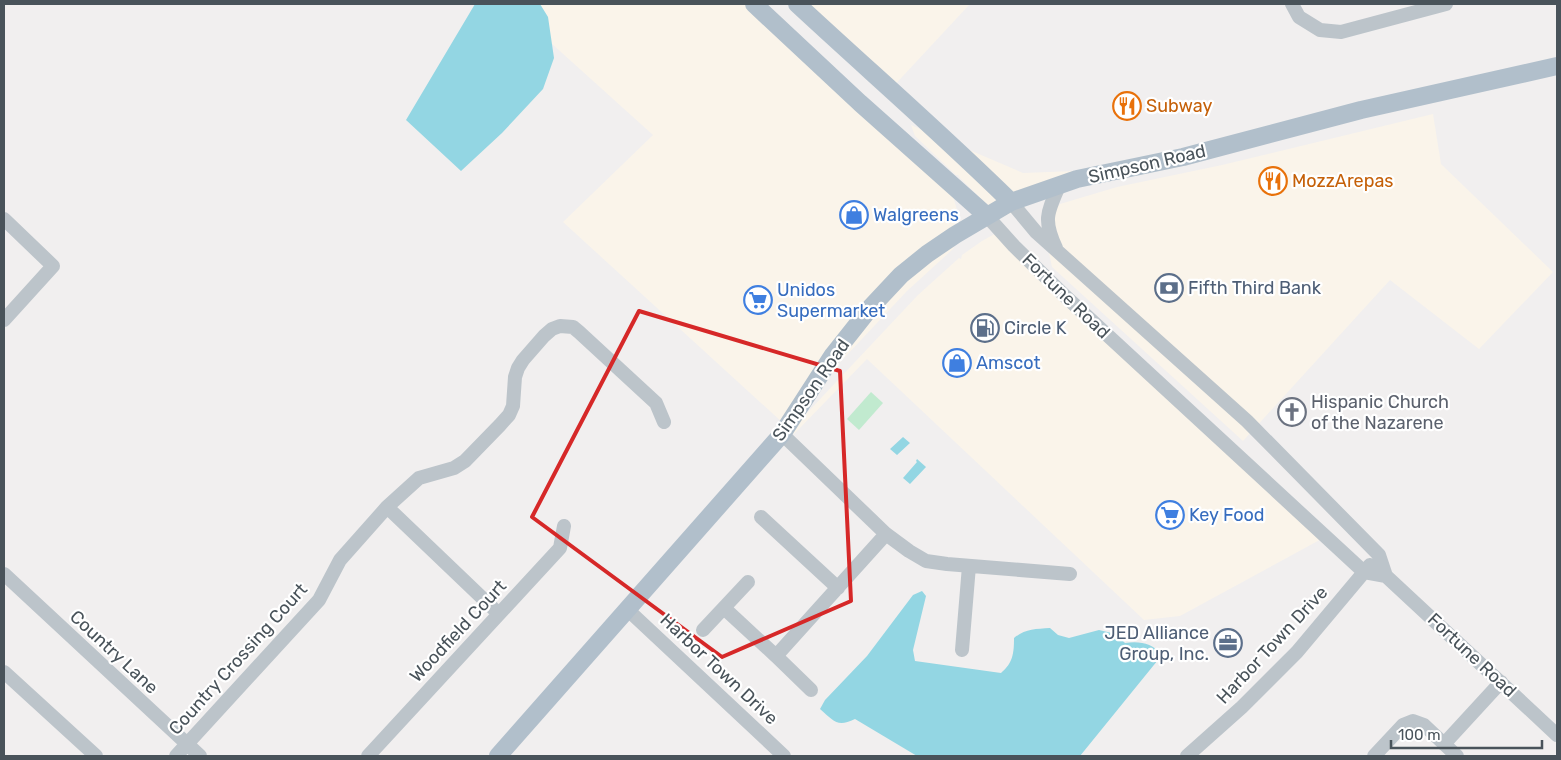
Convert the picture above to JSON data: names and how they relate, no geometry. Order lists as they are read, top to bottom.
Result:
{
  "streets": {
    "main road": ["Simpson Road", "Fortune Road"],
    "street": [
      "Woodfield Court",
      "Harbor Town Drive",
      "Country Lane",
      "Country Crossing Court"
    ]
  },
  "crossings": [
    ["Simpson Road", "Fortune Road"],
    ["Simpson Road", "Harbor Town Drive"],
    ["Fortune Road", "Harbor Town Drive"],
    ["Country Lane", "Country Crossing Court"]
  ],
  "places": {
    "restaurant": ["Subway", "MozzArepas"],
    "shop": ["Walgreens", "Amscot"],
    "bank": ["Fifth Third Bank"],
    "supermarket": ["Unidos Supermarket", "Key Food"],
    "fuel station": ["Circle K"],
    "church": ["Hispanic Church of the Nazarene"],
    "office": ["JED Alliance Group, Inc."]
  },
  "scale_bar": "100 m"
}
